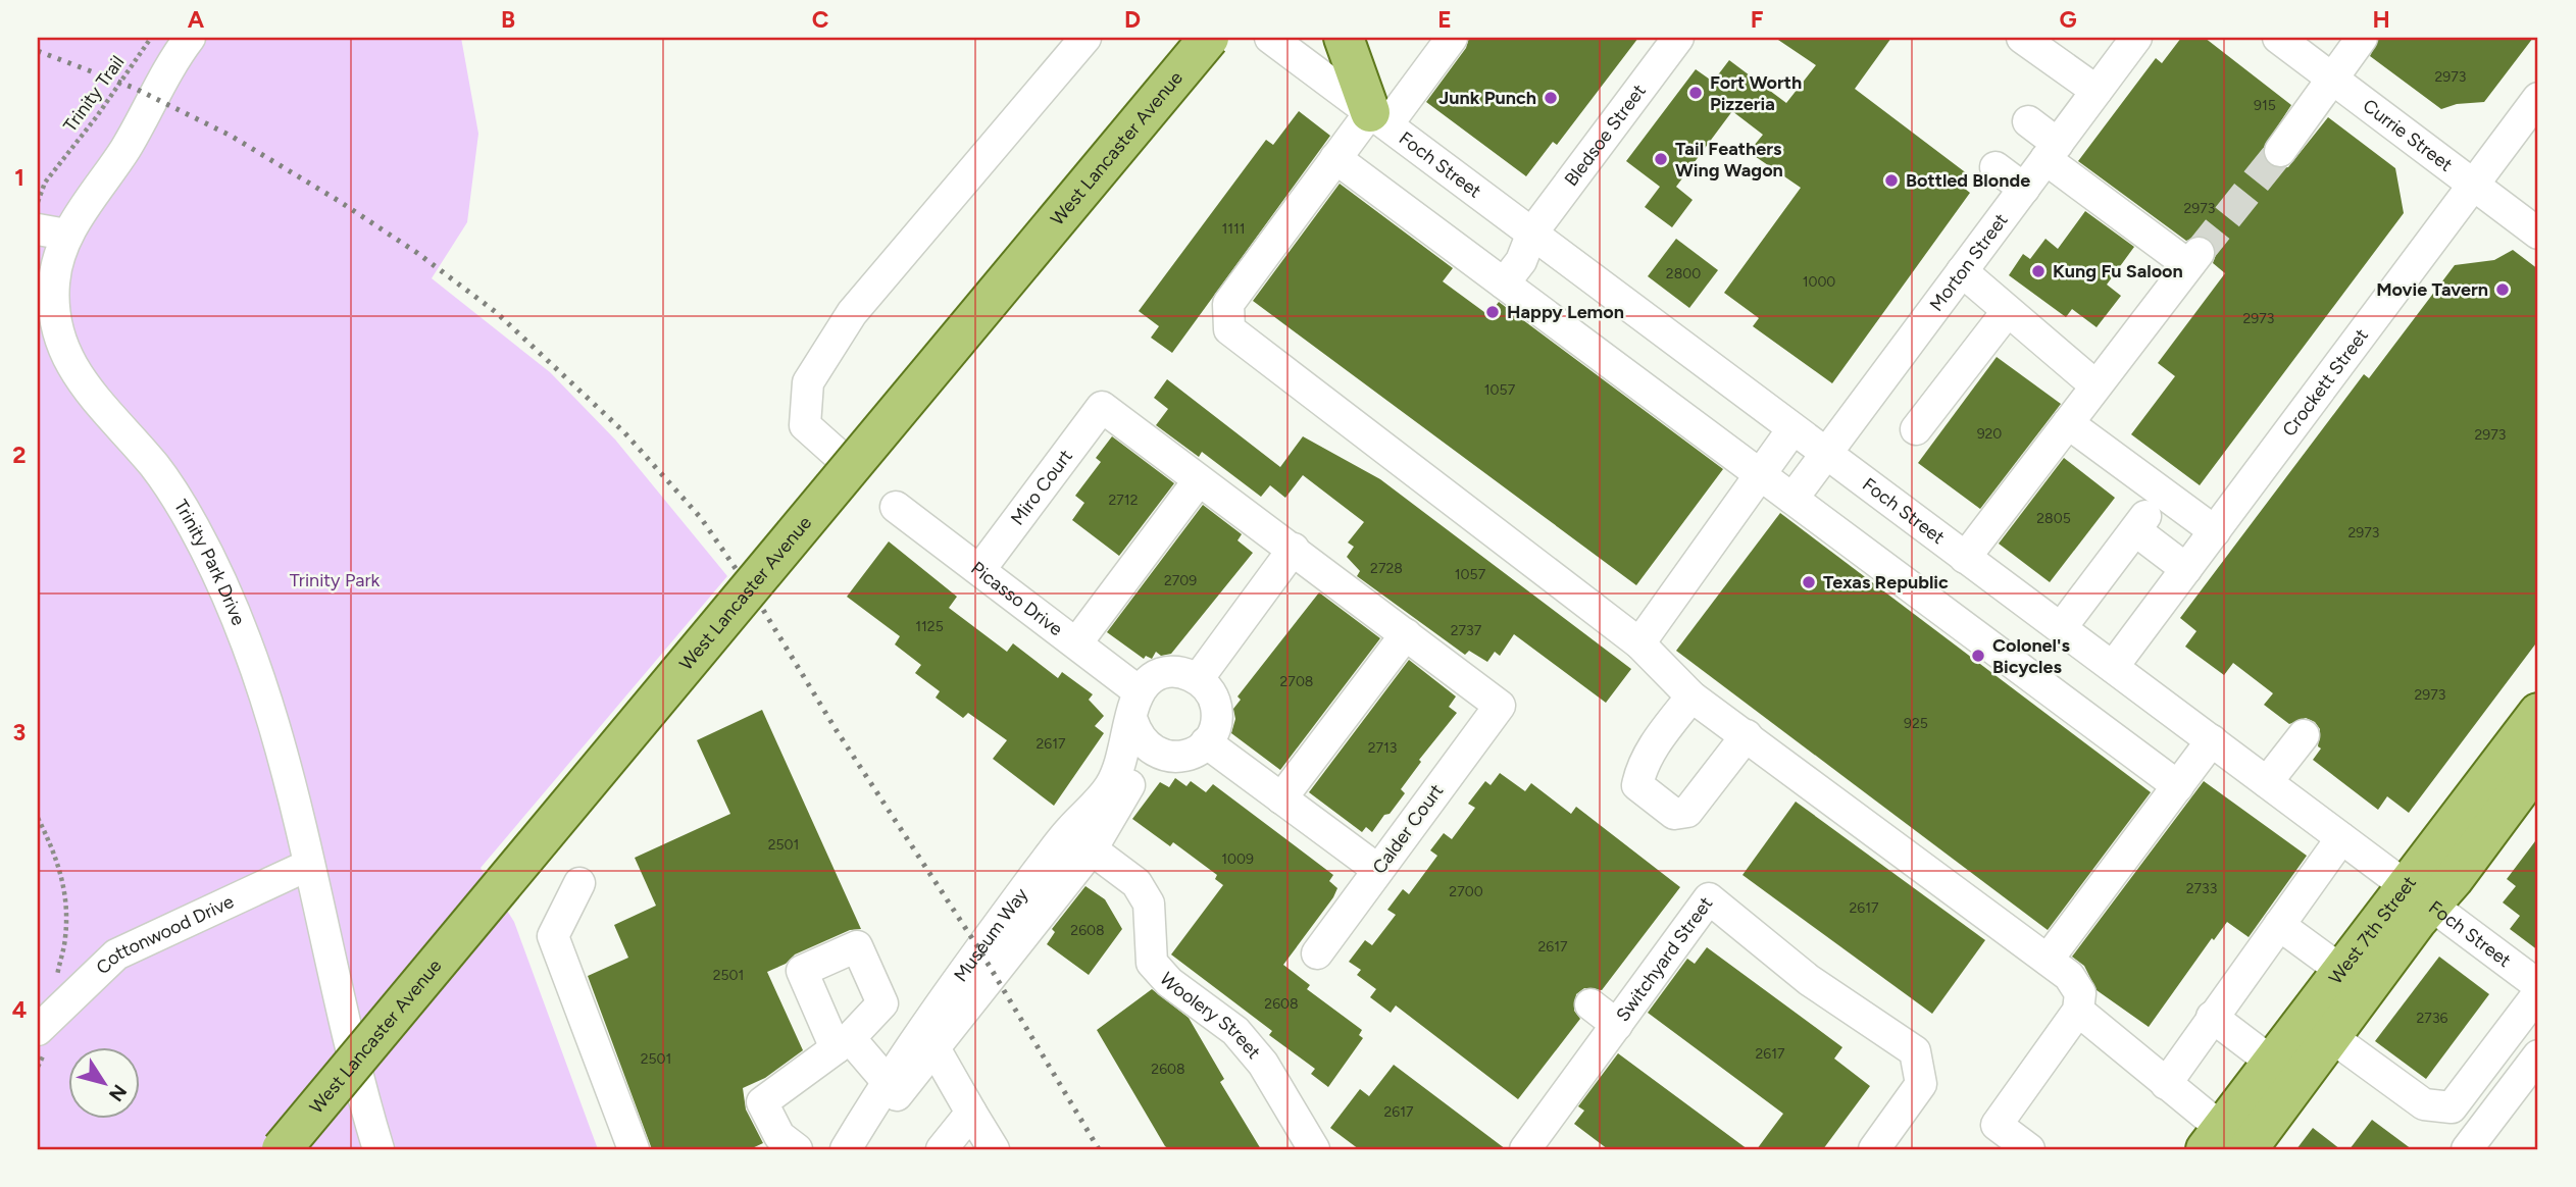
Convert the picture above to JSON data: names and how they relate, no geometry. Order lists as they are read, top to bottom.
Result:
{
  "streets": {
    "main road": ["West Lancaster Avenue", "West 7th Street"],
    "street": [
      "Bledsoe Street",
      "Currie Street",
      "Foch Street",
      "Morton Street",
      "Crockett Street",
      "Miro Court",
      "Trinity Park Drive",
      "Picasso Drive",
      "Calder Court",
      "Museum Way",
      "Cottonwood Drive",
      "Switchyard Street",
      "Woolery Street"
    ],
    "path": ["Trinity Trail"]
  },
  "crossings": [
    ["Bledsoe Street", "Foch Street"],
    ["Currie Street", "Crockett Street"],
    ["Foch Street", "Morton Street"],
    ["Foch Street", "Crockett Street"],
    ["Foch Street", "West 7th Street"],
    ["Miro Court", "Picasso Drive"],
    ["Trinity Park Drive", "Cottonwood Drive"],
    ["Picasso Drive", "Museum Way"],
    ["Museum Way", "Woolery Street"]
  ],
  "parks": ["Trinity Park"],
  "places": [
    "Fort Worth Pizzeria",
    "Junk Punch",
    "Tail Feathers Wing Wagon",
    "Bottled Blonde",
    "Kung Fu Saloon",
    "Movie Tavern",
    "Happy Lemon",
    "Texas Republic",
    "Colonel's Bicycles"
  ],
  "house_numbers": [
    "2973",
    "915",
    "2973",
    "1111",
    "2800",
    "1000",
    "2973",
    "1057",
    "920",
    "2973",
    "2712",
    "2805",
    "2973",
    "2728",
    "1057",
    "2709",
    "1125",
    "2737",
    "2708",
    "2973",
    "925",
    "2617",
    "2713",
    "2501",
    "1009",
    "2733",
    "2700",
    "2617",
    "2608",
    "2617",
    "2501",
    "2608",
    "2736",
    "2617",
    "2501",
    "2608",
    "2617"
  ],
  "north": "bottom right",
  "grid": {
    "columns": [
      "A",
      "B",
      "C",
      "D",
      "E",
      "F",
      "G",
      "H"
    ],
    "rows": [
      "1",
      "2",
      "3",
      "4"
    ]
  }
}
